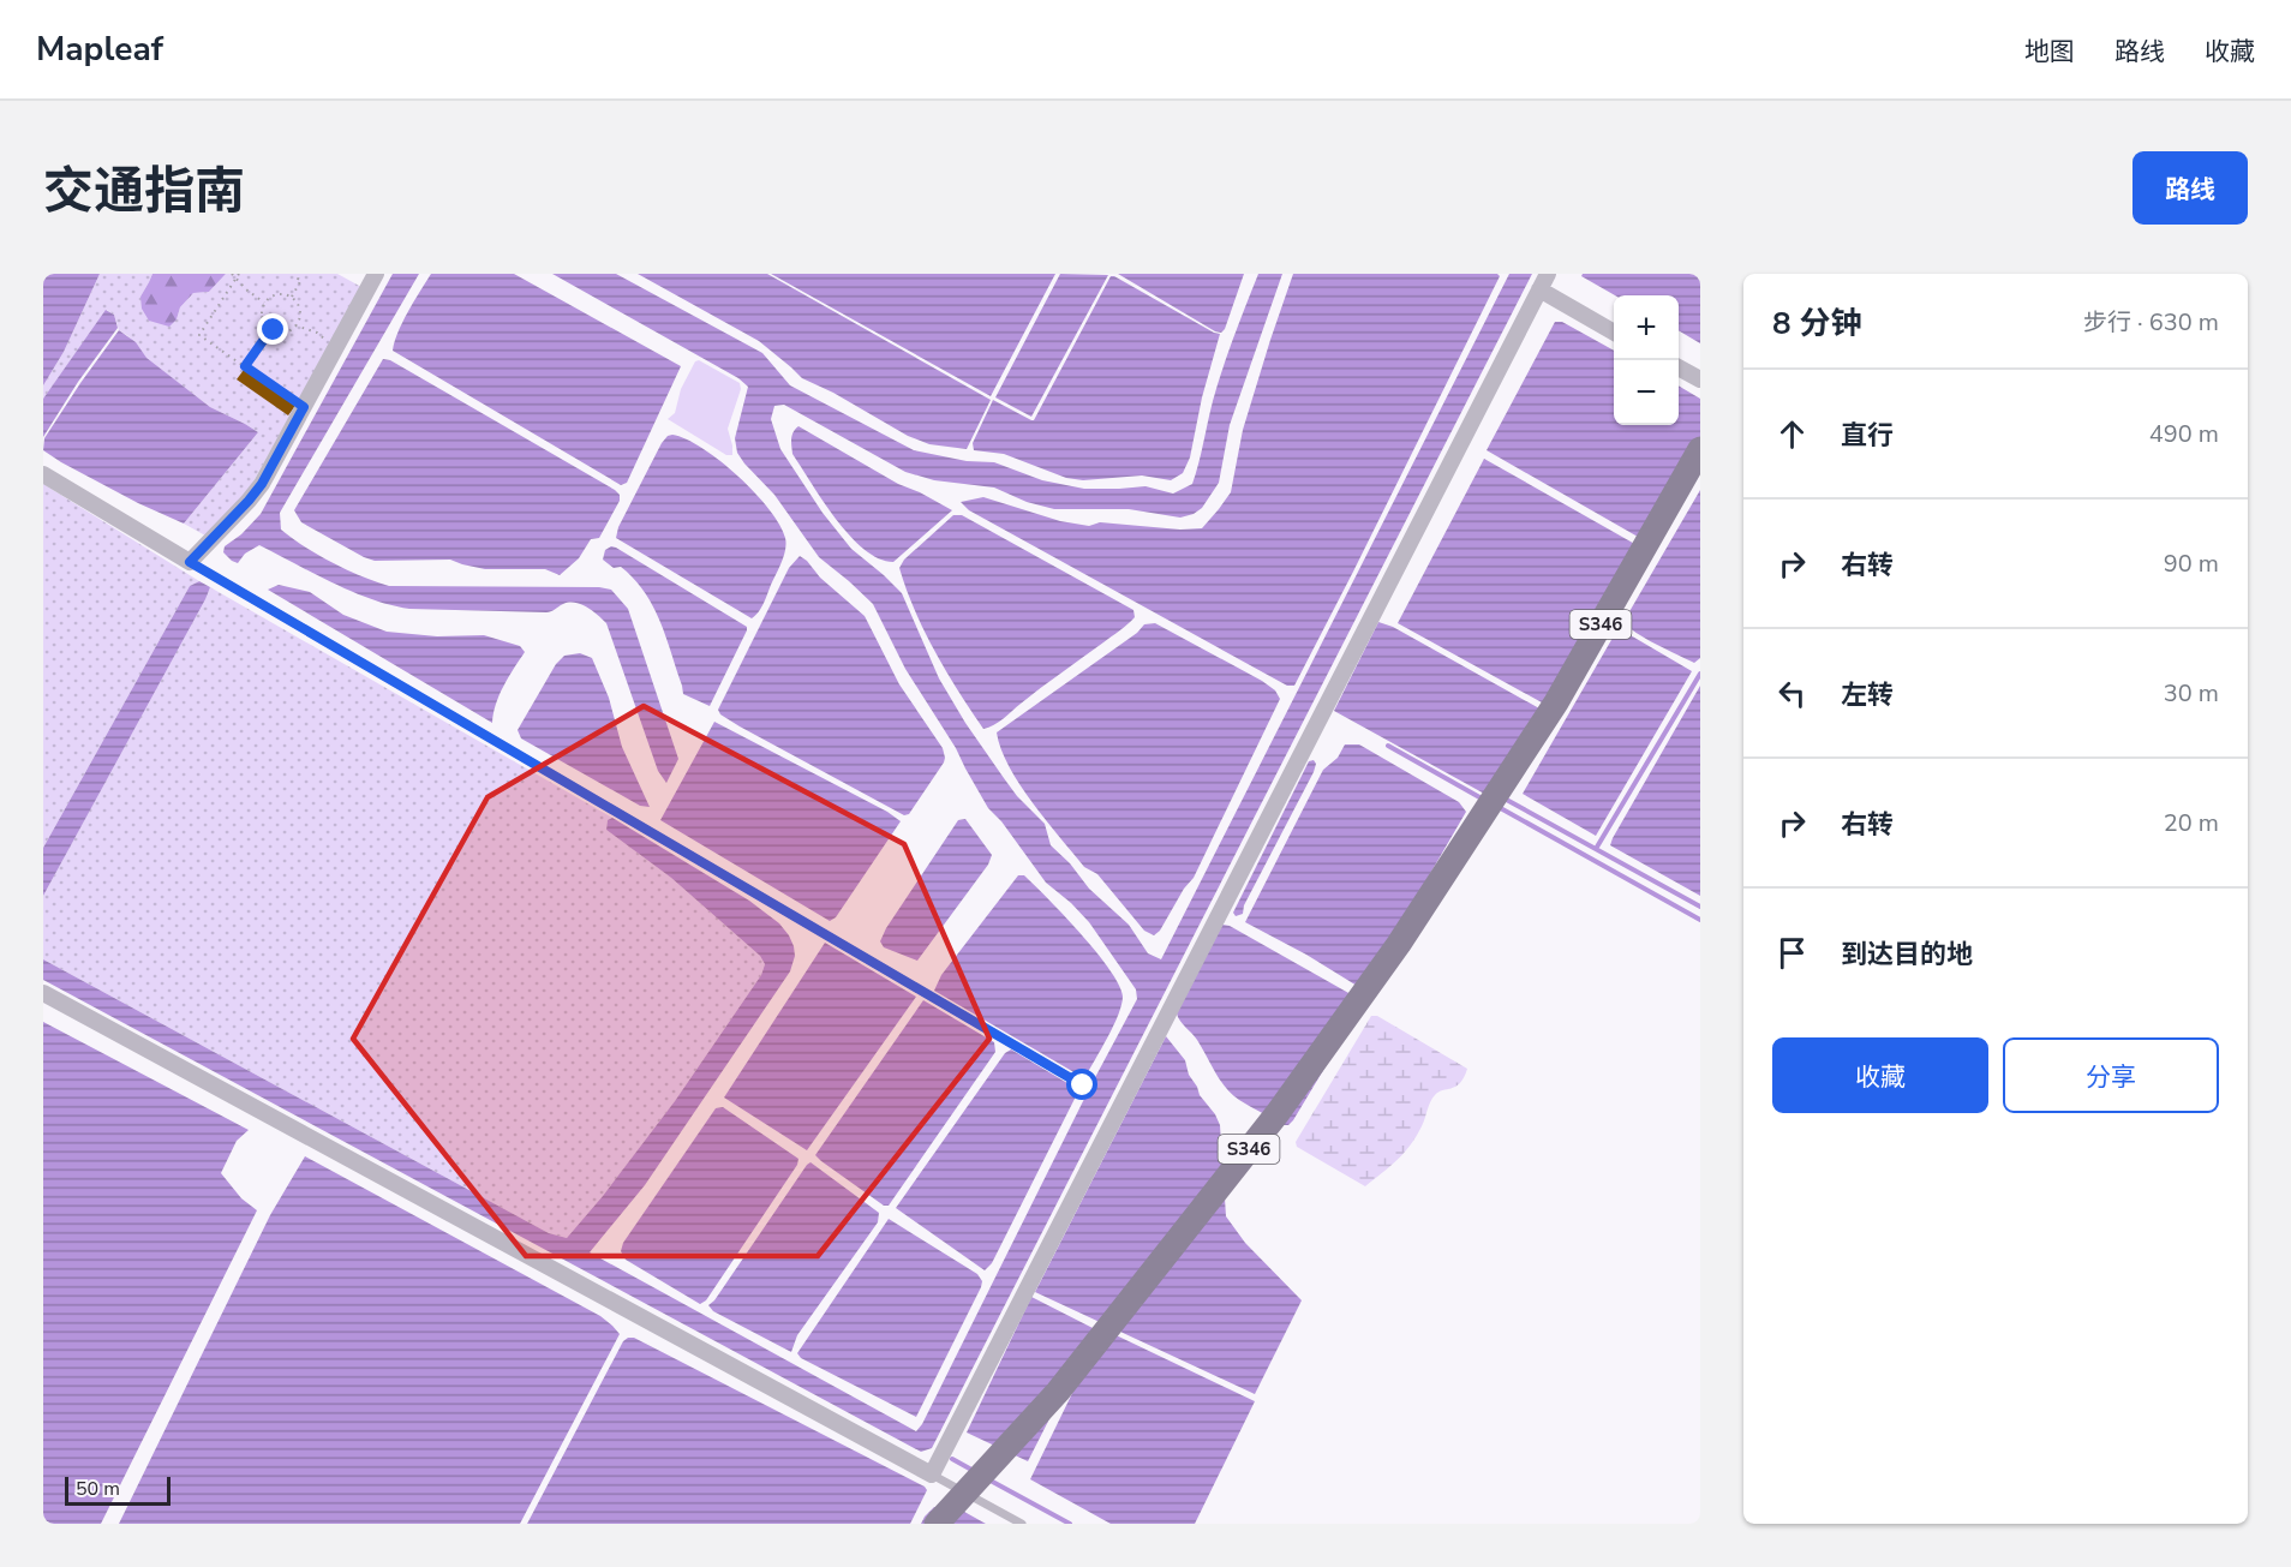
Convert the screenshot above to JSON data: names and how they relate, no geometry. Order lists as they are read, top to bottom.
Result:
{
  "streets": {
    "main road": ["S346"]
  },
  "scale_bar": "50 m",
  "page": {
    "header": "Mapleaf",
    "nav": ["地图", "路线", "收藏"],
    "title": "交通指南",
    "buttons": [
      "路线",
      ["收藏", "分享"]
    ],
    "heading": ["8 分钟", "步行 · 630 m"],
    "map_buttons": ["+", "−"],
    "list": [
      ["直行", "490 m"],
      ["右转", "90 m"],
      ["左转", "30 m"],
      ["右转", "20 m"],
      "到达目的地"
    ],
    "scale": "50 m"
  }
}
